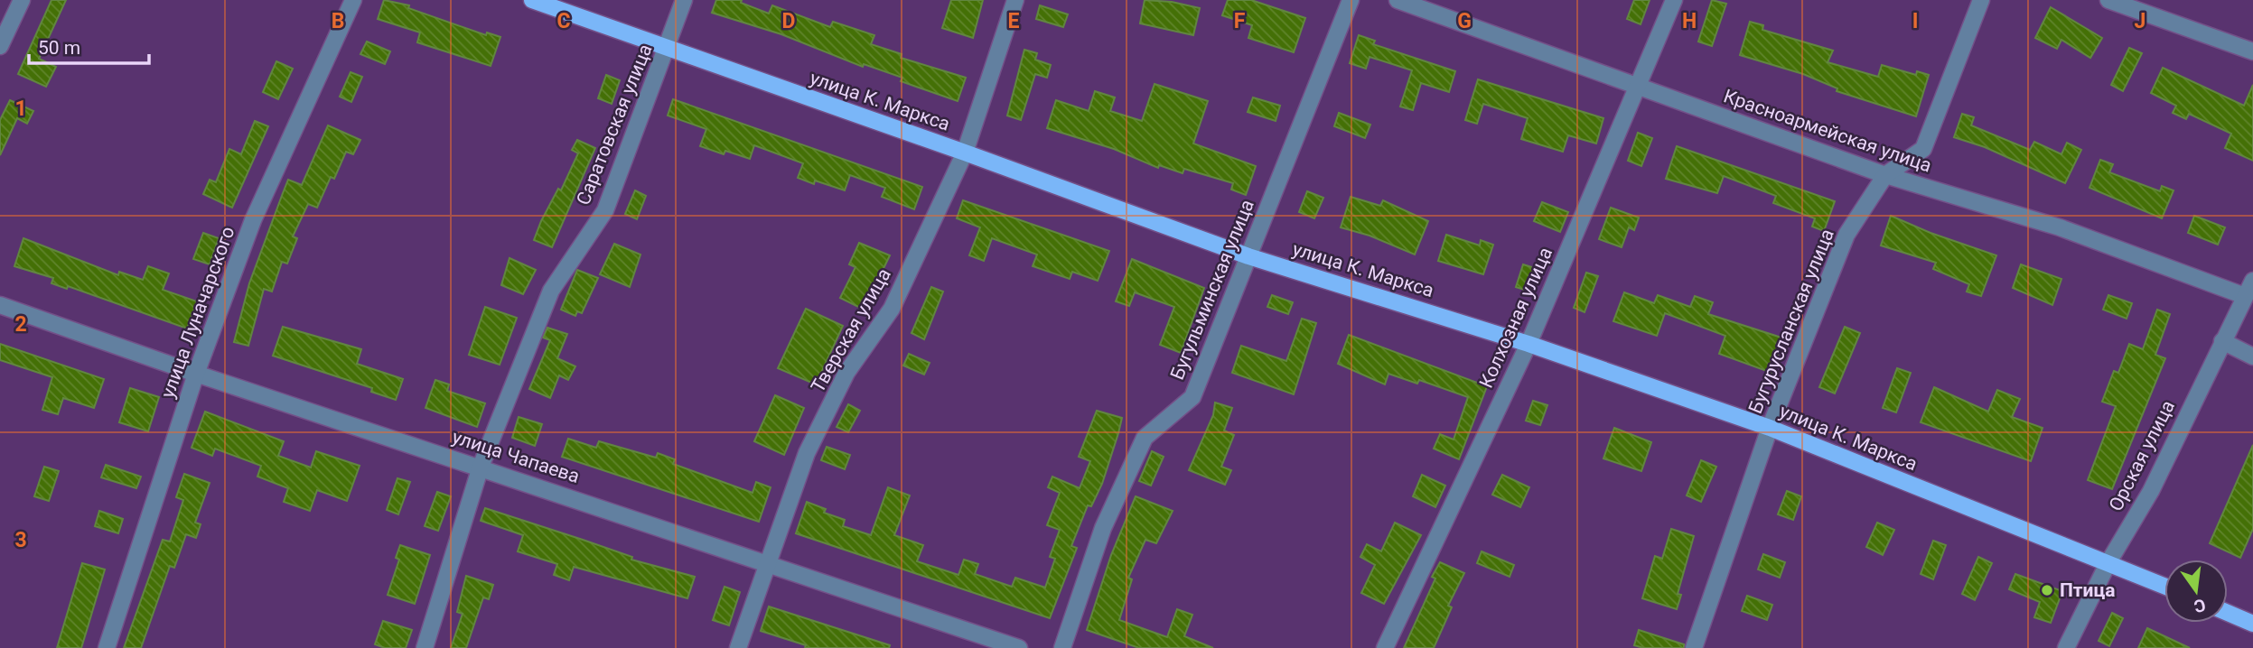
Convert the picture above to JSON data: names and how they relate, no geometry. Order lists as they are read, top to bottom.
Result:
{
  "streets": {
    "main road": ["улица К. Маркса"],
    "street": [
      "Саратовская улица",
      "Красноармейская улица",
      "Бугульминская улица",
      "улица Луначарского",
      "Колхозная улица",
      "Бугурусланская улица",
      "Тверская улица",
      "Орская улица",
      "улица Чапаева"
    ]
  },
  "crossings": [
    ["улица К. Маркса", "Саратовская улица"],
    ["улица К. Маркса", "Бугульминская улица"],
    ["улица К. Маркса", "Колхозная улица"],
    ["улица К. Маркса", "Бугурусланская улица"],
    ["улица К. Маркса", "Тверская улица"],
    ["улица К. Маркса", "Орская улица"],
    ["Саратовская улица", "улица Чапаева"],
    ["Красноармейская улица", "Колхозная улица"],
    ["Красноармейская улица", "Бугурусланская улица"],
    ["Красноармейская улица", "Орская улица"],
    ["улица Луначарского", "улица Чапаева"],
    ["Тверская улица", "улица Чапаева"]
  ],
  "places": ["Птица"],
  "scale_bar": "50 m",
  "north": "bottom",
  "grid": {
    "columns": [
      "B",
      "C",
      "D",
      "E",
      "F",
      "G",
      "H",
      "I",
      "J"
    ],
    "rows": ["1", "2", "3"]
  }
}
